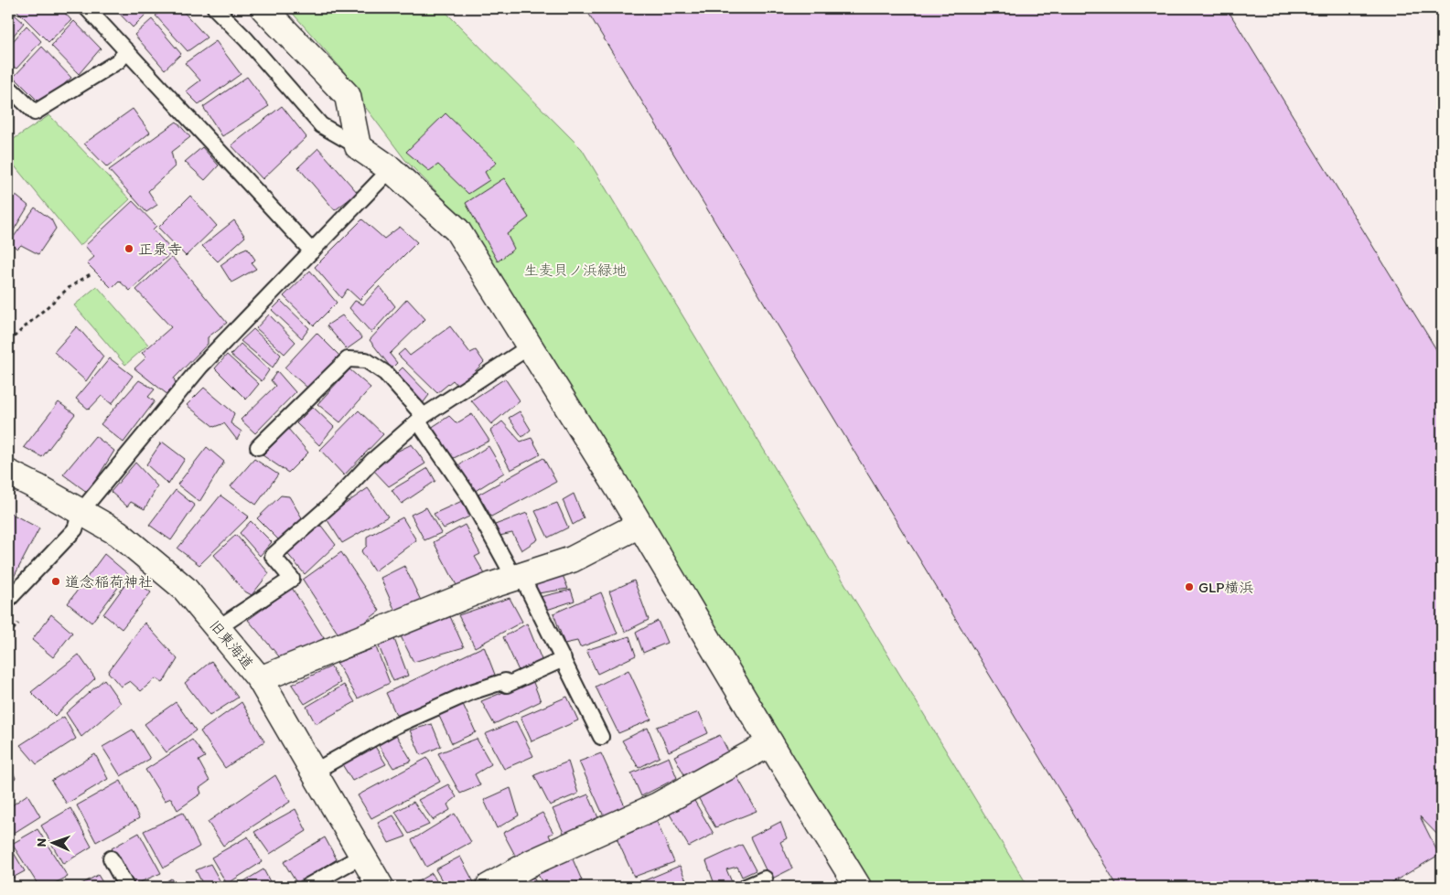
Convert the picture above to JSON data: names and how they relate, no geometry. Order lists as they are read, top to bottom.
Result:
{
  "streets": {
    "street": ["旧東海道"]
  },
  "parks": ["生麦貝ノ浜緑地"],
  "places": ["正泉寺", "道念稲荷神社", "GLP横浜"],
  "north": "left"
}
